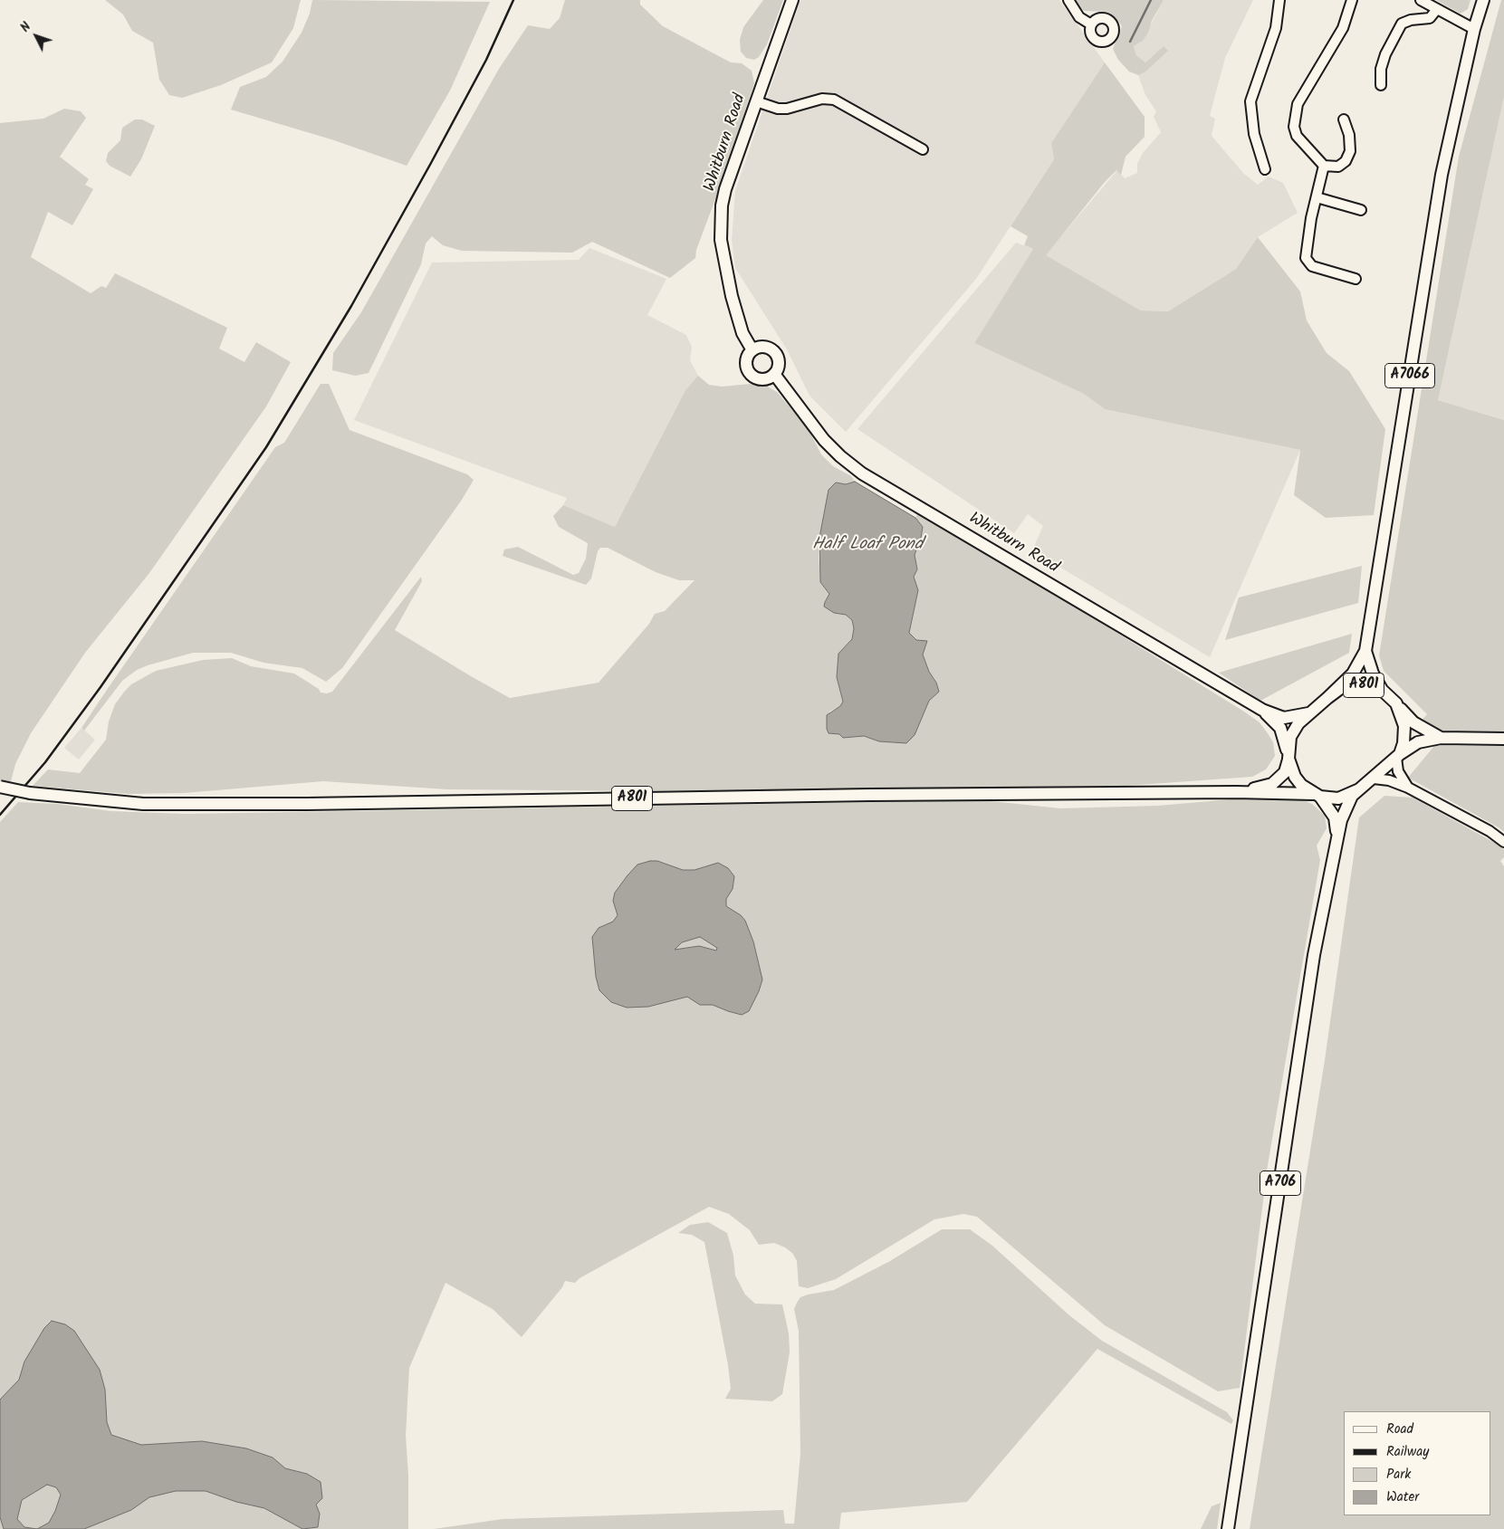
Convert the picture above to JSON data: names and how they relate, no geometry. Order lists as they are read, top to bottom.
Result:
{
  "streets": {
    "main road": [
      "Whitburn Road",
      "A7066",
      "A801",
      "A706"
    ]
  },
  "crossings": [
    ["Whitburn Road", "A7066"],
    ["Whitburn Road", "A801"],
    ["Whitburn Road", "A706"],
    ["A7066", "A801"],
    ["A7066", "A706"],
    ["A801", "A706"]
  ],
  "water": ["Half Loaf Pond"],
  "legend": [
    "Road",
    "Railway",
    "Park",
    "Water"
  ],
  "north": "top left"
}
